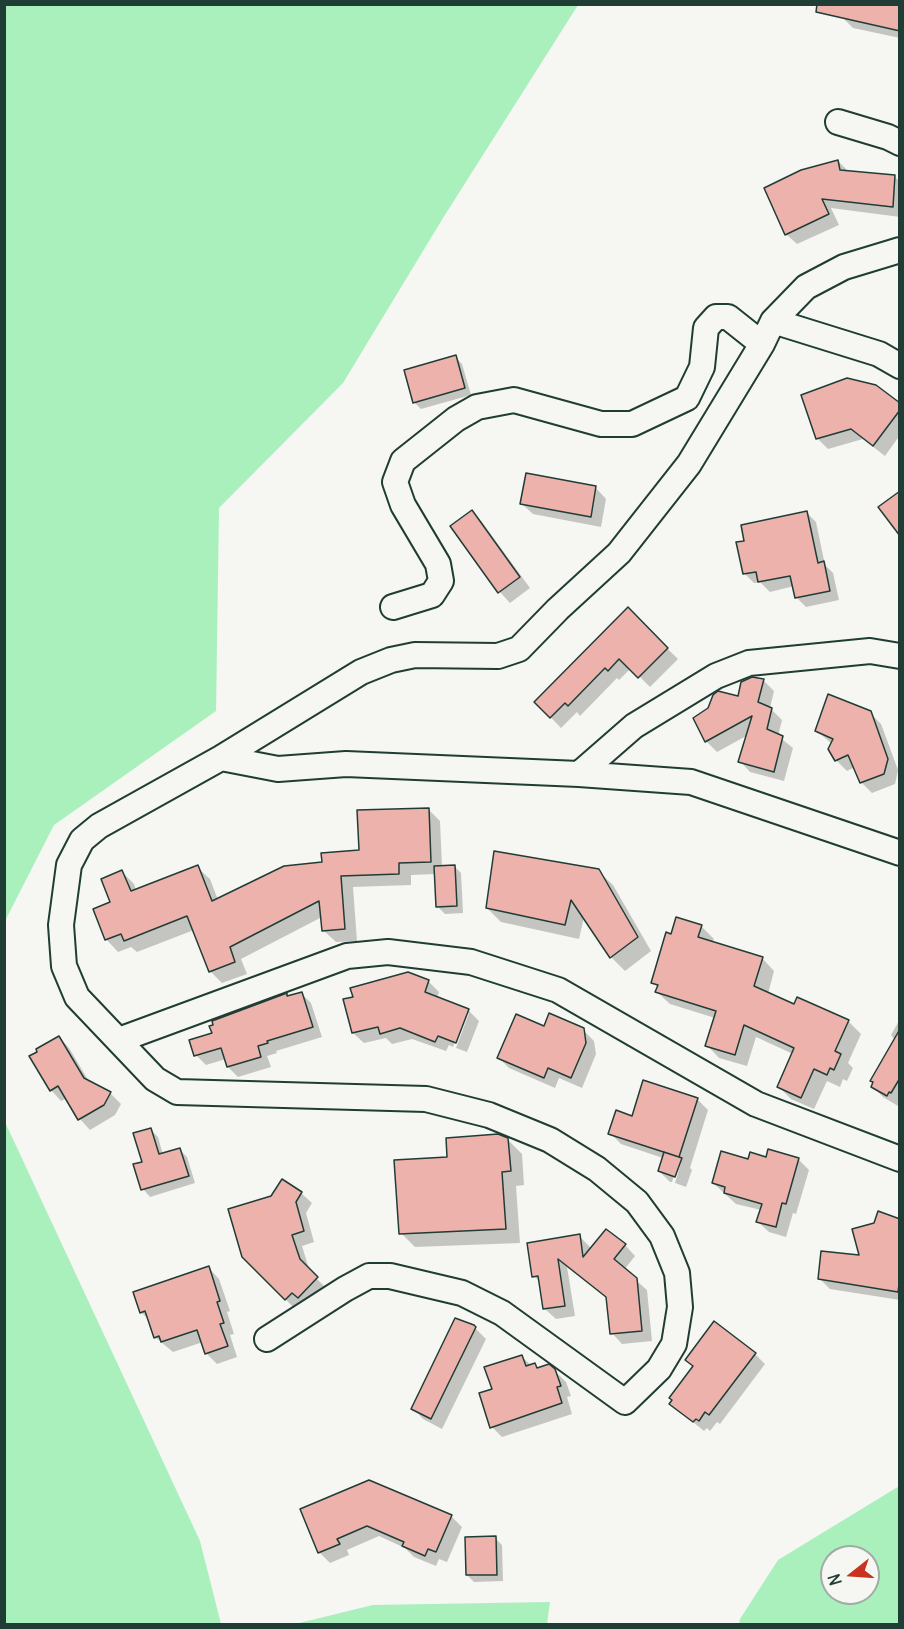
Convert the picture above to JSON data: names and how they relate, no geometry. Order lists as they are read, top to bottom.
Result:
{
  "north": "left"
}
